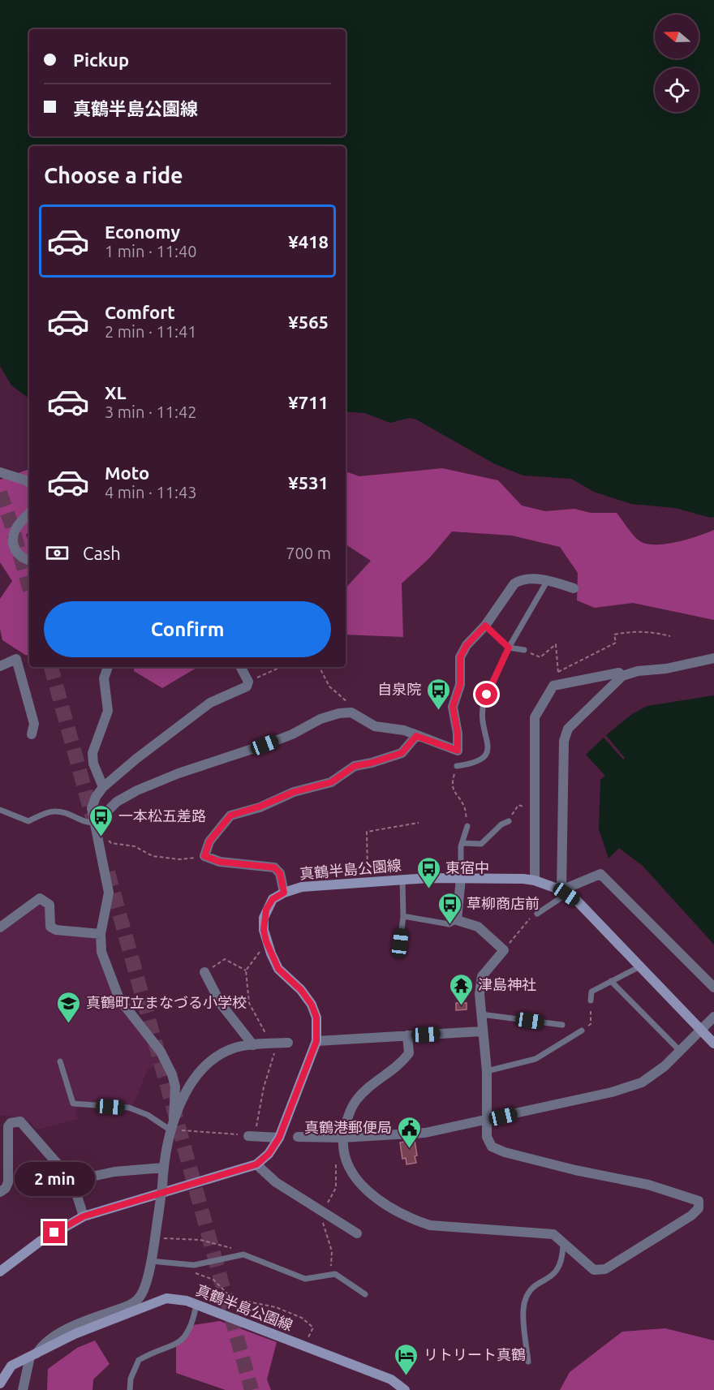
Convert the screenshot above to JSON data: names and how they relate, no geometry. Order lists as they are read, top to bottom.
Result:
{
  "streets": {
    "main road": ["真鶴半島公園線"]
  },
  "places": {
    "bus stop": [
      "自泉院",
      "一本松五差路",
      "東宿中",
      "草柳商店前"
    ],
    "temple": ["津島神社"],
    "school or university": ["真鶴町立まなづる小学校"],
    "public building": ["真鶴港郵便局"],
    "hotel": ["リトリート真鶴"]
  },
  "north": "left",
  "page": {
    "banner": ["Pickup", "真鶴半島公園線"],
    "heading": "Choose a ride",
    "list": [
      {
        "name": "Economy",
        "note": "1 min · 11:40",
        "value": "¥418"
      },
      {
        "name": "Comfort",
        "note": "2 min · 11:41",
        "value": "¥565"
      },
      {
        "name": "XL",
        "note": "3 min · 11:42",
        "value": "¥711"
      },
      {
        "name": "Moto",
        "note": "4 min · 11:43",
        "value": "¥531"
      }
    ],
    "pay": ["Cash", "700 m"],
    "buttons": "Confirm",
    "bubble": "2 min"
  }
}
